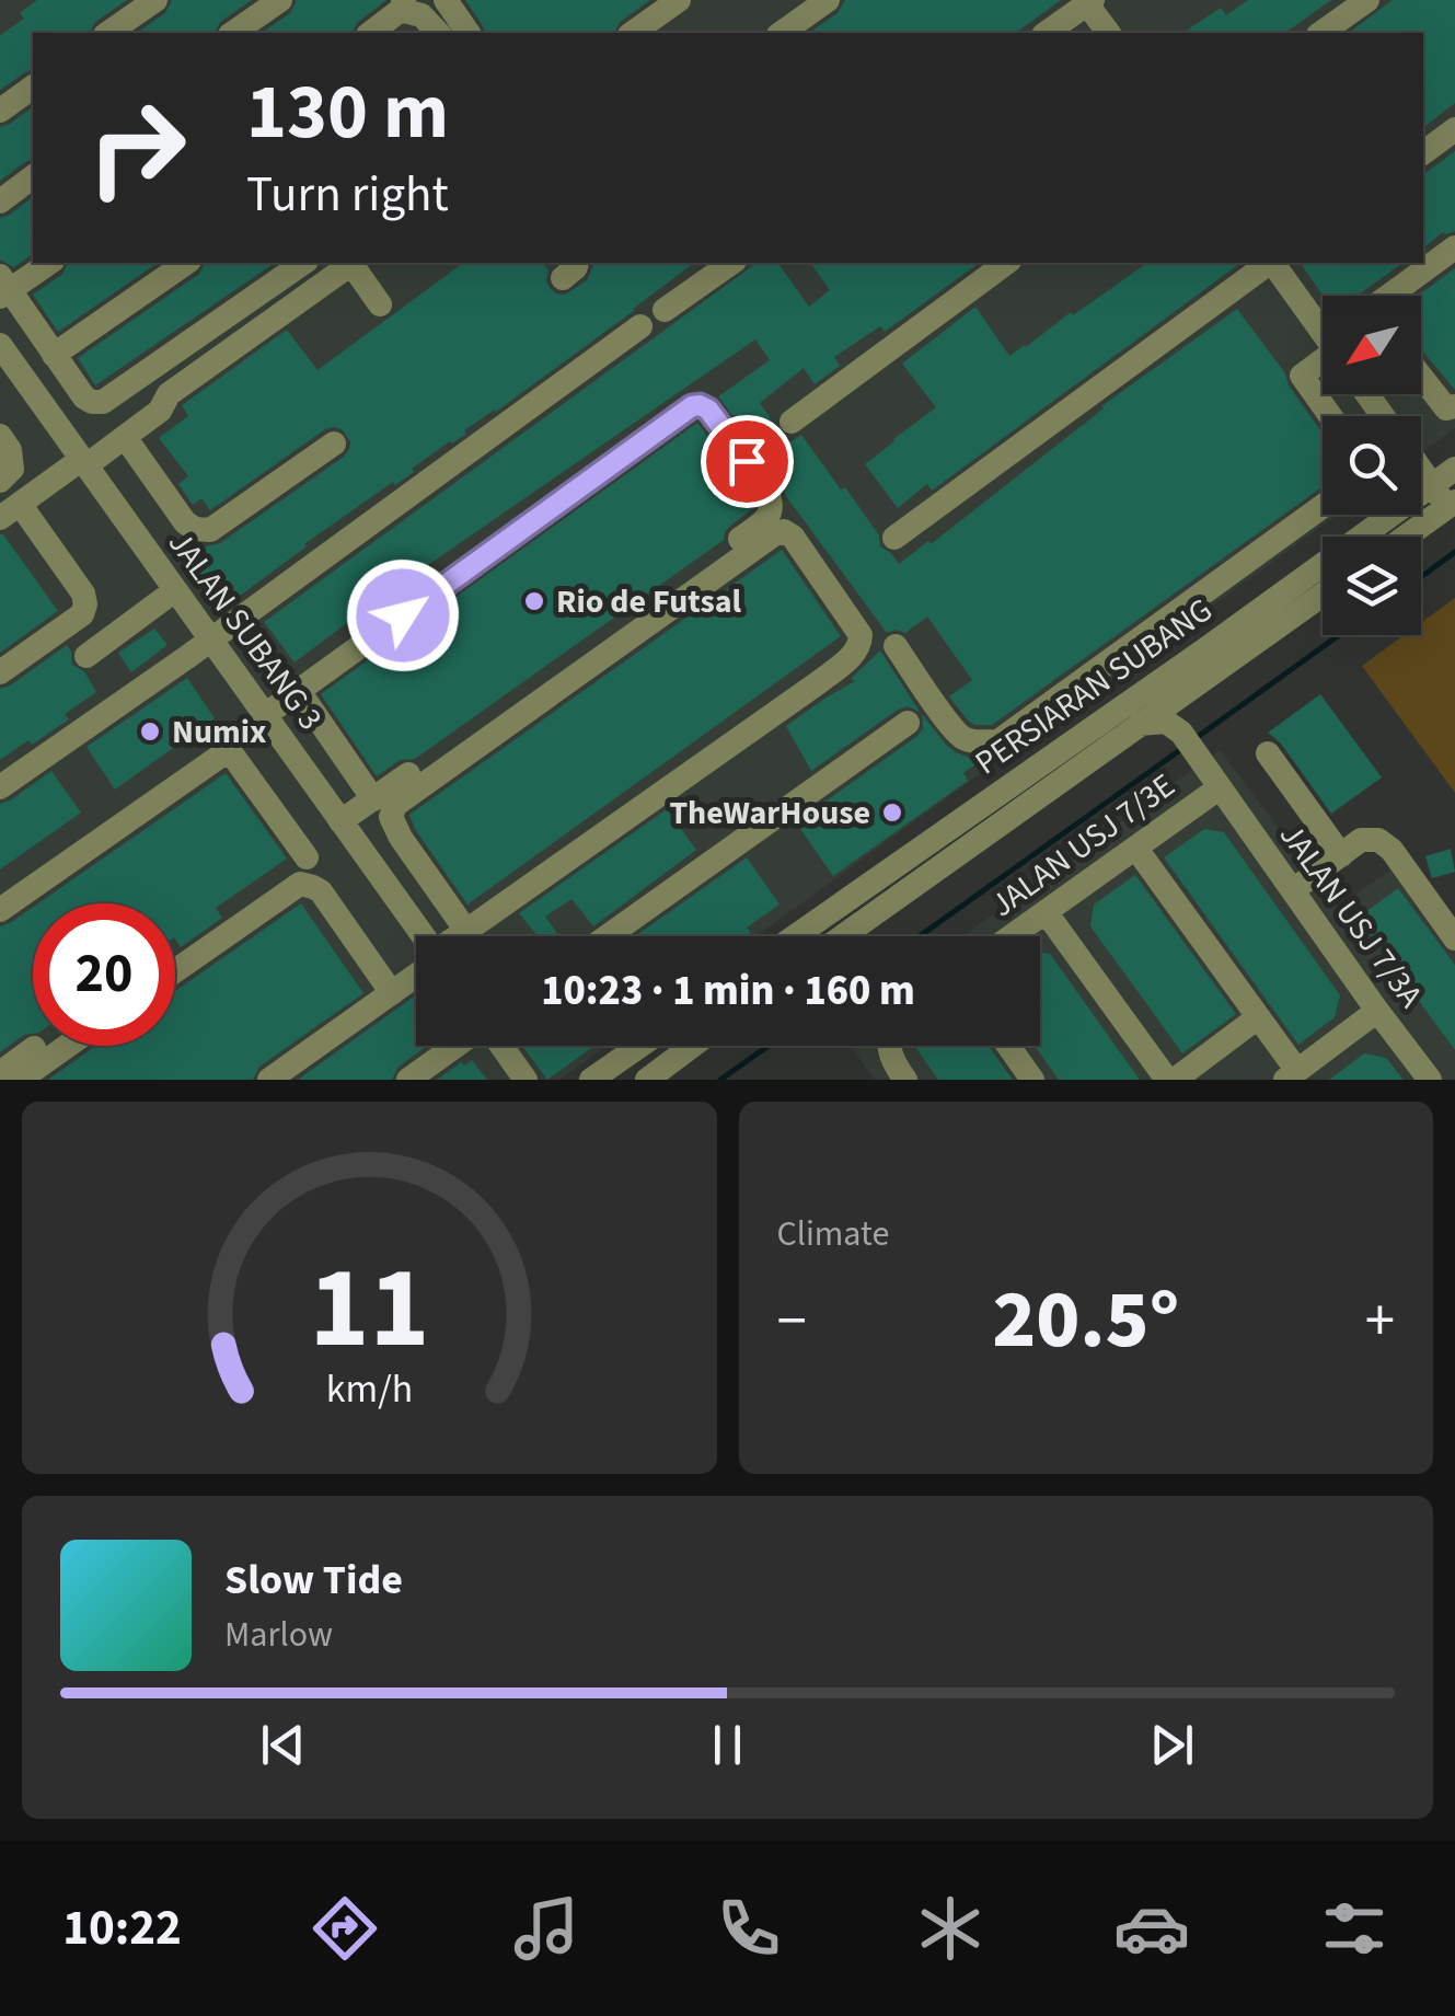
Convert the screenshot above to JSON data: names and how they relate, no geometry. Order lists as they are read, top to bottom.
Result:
{
  "streets": {
    "street": [
      "JALAN SUBANG 3",
      "PERSIARAN SUBANG",
      "JALAN USJ 7/3E",
      "JALAN USJ 7/3A"
    ]
  },
  "crossings": [
    ["JALAN USJ 7/3E", "JALAN USJ 7/3A"]
  ],
  "places": ["Rio de Futsal", "Numix", "TheWarHouse"],
  "north": "bottom left",
  "page": {
    "turn": ["130 m", "Turn right"],
    "limit": "20",
    "trip": "10:23 · 1 min · 160 m",
    "tile": "Climate",
    "heat": ["−", "20.5°", "+"],
    "song": ["Slow Tide", "Marlow"],
    "tabs": "10:22",
    "gauge": ["11", "km/h"]
  }
}
